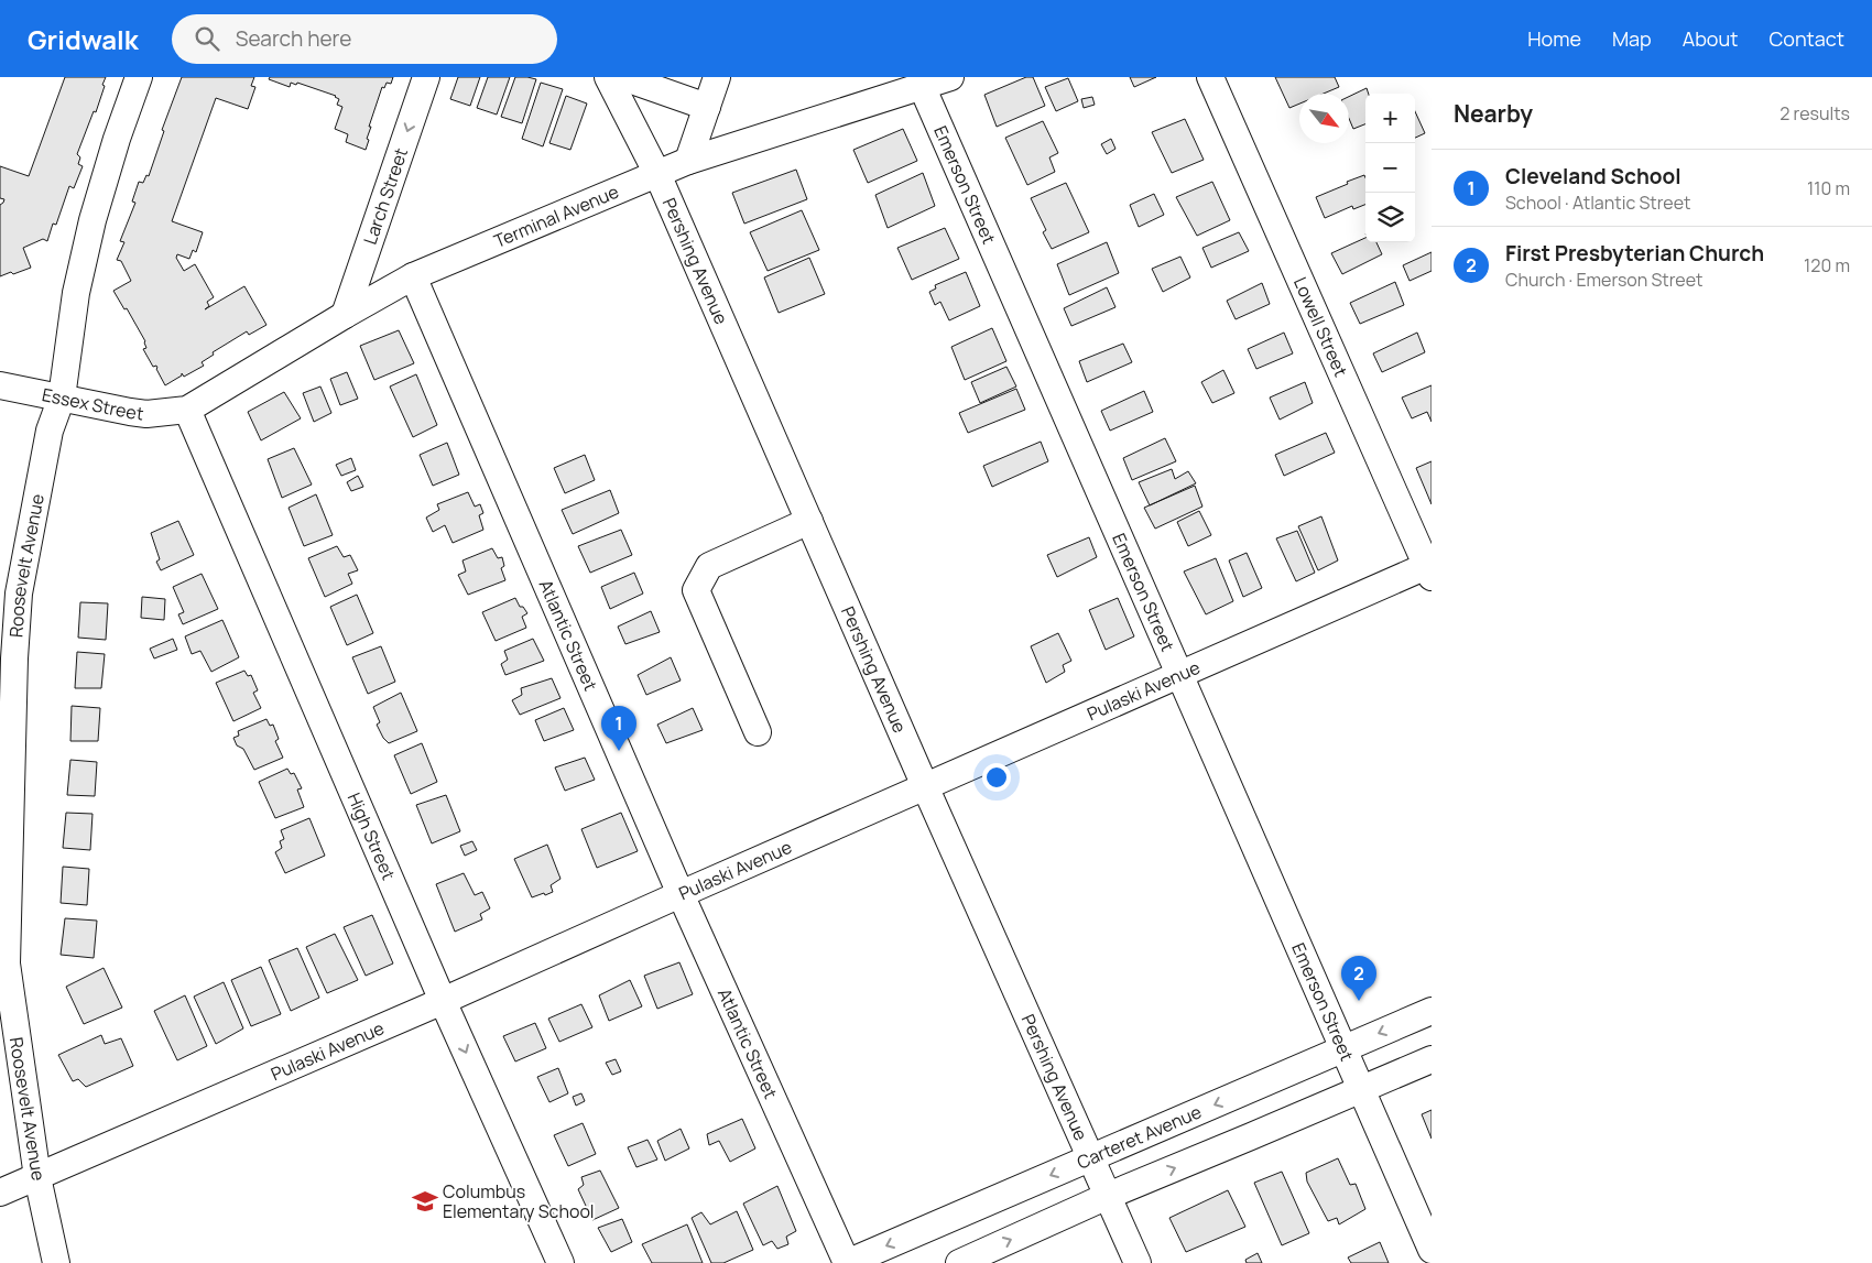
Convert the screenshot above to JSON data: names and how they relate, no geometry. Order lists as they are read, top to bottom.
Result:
{
  "streets": {
    "street": [
      "Emerson Street",
      "Larch Street",
      "Terminal Avenue",
      "Pershing Avenue",
      "Lowell Street",
      "Essex Street",
      "Roosevelt Avenue",
      "Atlantic Street",
      "Pulaski Avenue",
      "High Street",
      "Carteret Avenue"
    ]
  },
  "crossings": [
    ["Emerson Street", "Terminal Avenue"],
    ["Emerson Street", "Pulaski Avenue"],
    ["Emerson Street", "Carteret Avenue"],
    ["Larch Street", "Terminal Avenue"],
    ["Terminal Avenue", "Pershing Avenue"],
    ["Terminal Avenue", "Essex Street"],
    ["Terminal Avenue", "Atlantic Street"],
    ["Terminal Avenue", "High Street"],
    ["Pershing Avenue", "Pulaski Avenue"],
    ["Pershing Avenue", "Carteret Avenue"],
    ["Lowell Street", "Pulaski Avenue"],
    ["Essex Street", "Roosevelt Avenue"],
    ["Essex Street", "High Street"],
    ["Roosevelt Avenue", "Pulaski Avenue"],
    ["Atlantic Street", "Pulaski Avenue"],
    ["Atlantic Street", "Carteret Avenue"],
    ["Pulaski Avenue", "High Street"]
  ],
  "one_way": ["Larch Street"],
  "places": {
    "school or university": ["Columbus Elementary School"]
  },
  "north": "bottom right",
  "page": {
    "header": "Gridwalk",
    "search": "Search here",
    "nav": [
      "Home",
      "Map",
      "About",
      "Contact"
    ],
    "heading": ["Nearby", "2 results"],
    "map_buttons": ["+", "−"],
    "list": [
      {
        "mark": "1",
        "name": "Cleveland School",
        "note": "School · Atlantic Street",
        "value": "110 m"
      },
      {
        "mark": "2",
        "name": "First Presbyterian Church",
        "note": "Church · Emerson Street",
        "value": "120 m"
      }
    ],
    "pins": ["1", "2"]
  }
}
